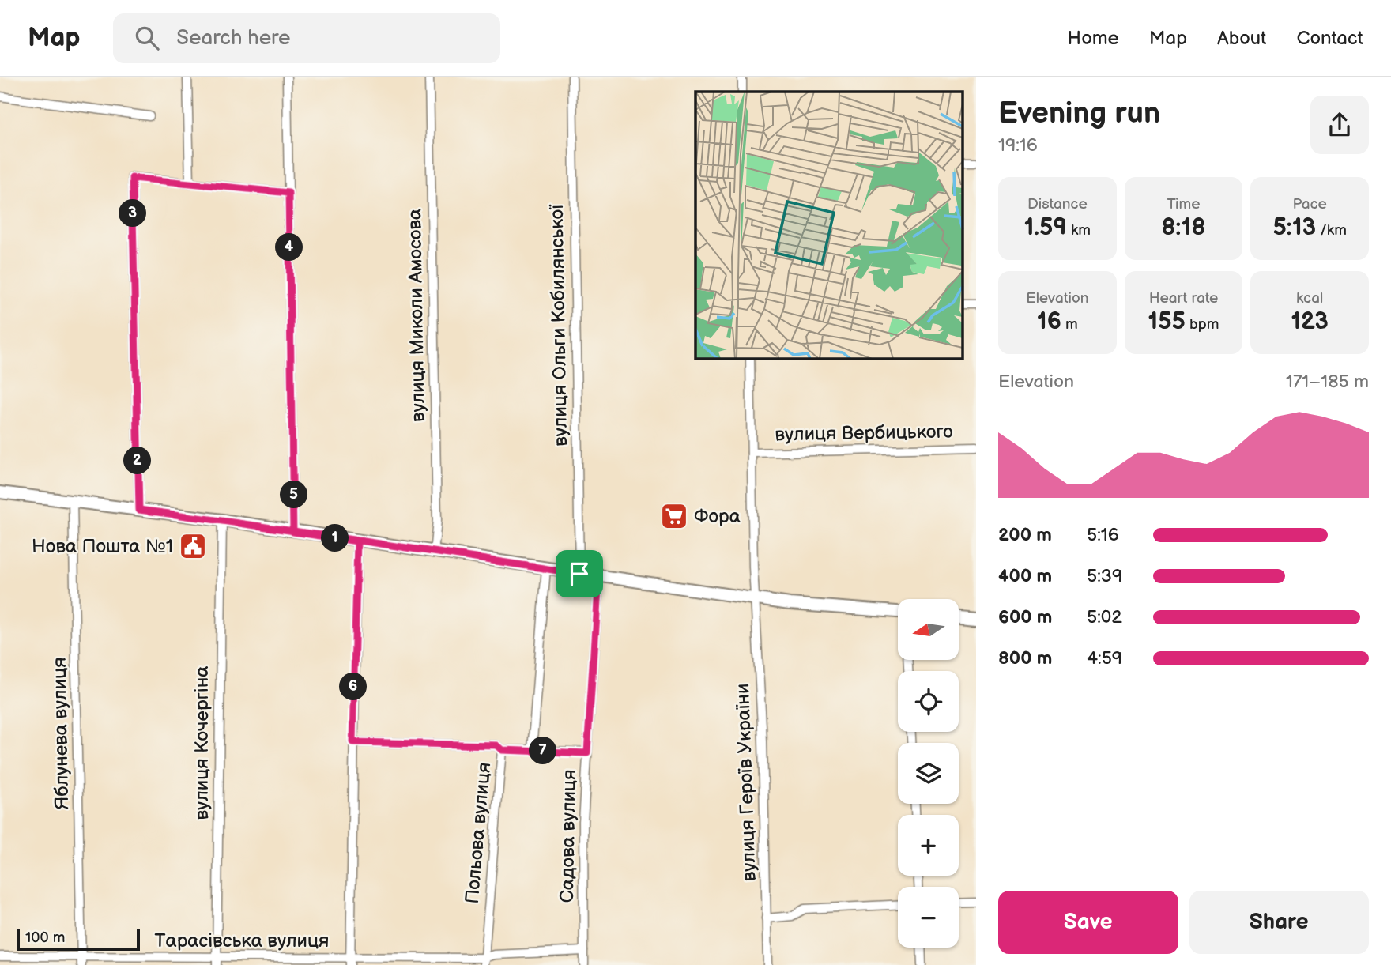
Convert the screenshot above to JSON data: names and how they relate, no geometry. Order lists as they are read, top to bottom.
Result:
{
  "streets": {
    "street": [
      "вулиця Миколи Амосова",
      "вулиця Ольги Кобилянської",
      "вулиця Вербицького",
      "Яблунева вулиця",
      "вулиця Кочергіна",
      "вулиця Героїв України",
      "Польова вулиця",
      "Садова вулиця",
      "Тарасівська вулиця"
    ]
  },
  "crossings": [
    ["вулиця Вербицького", "вулиця Героїв України"],
    ["Яблунева вулиця", "Тарасівська вулиця"],
    ["вулиця Кочергіна", "Тарасівська вулиця"],
    ["Польова вулиця", "Садова вулиця"],
    ["Польова вулиця", "Тарасівська вулиця"],
    ["Садова вулиця", "Тарасівська вулиця"]
  ],
  "places": {
    "supermarket": ["Фора"],
    "public building": ["Нова Пошта №1"]
  },
  "scale_bar": "100 m",
  "north": "left",
  "page": {
    "header": "Map",
    "search": "Search here",
    "nav": [
      "Home",
      "Map",
      "About",
      "Contact"
    ],
    "heading": ["Evening run", "19:16"],
    "stats": [
      ["Distance", "1.59 km"],
      ["Time", "8:18"],
      ["Pace", "5:13 /km"],
      ["Elevation", "16 m"],
      ["Heart rate", "155 bpm"],
      ["kcal", "123"]
    ],
    "pins": [
      "3",
      "4",
      "2",
      "5",
      "1",
      "6",
      "7"
    ],
    "chart": ["Elevation", "171–185 m"],
    "list": [
      {
        "name": "200 m",
        "note": "5:16"
      },
      {
        "name": "400 m",
        "note": "5:39"
      },
      {
        "name": "600 m",
        "note": "5:02"
      },
      {
        "name": "800 m",
        "note": "4:59"
      }
    ],
    "map_buttons": ["+", "−"],
    "buttons": ["Save", "Share"],
    "scale": "100 m"
  }
}
